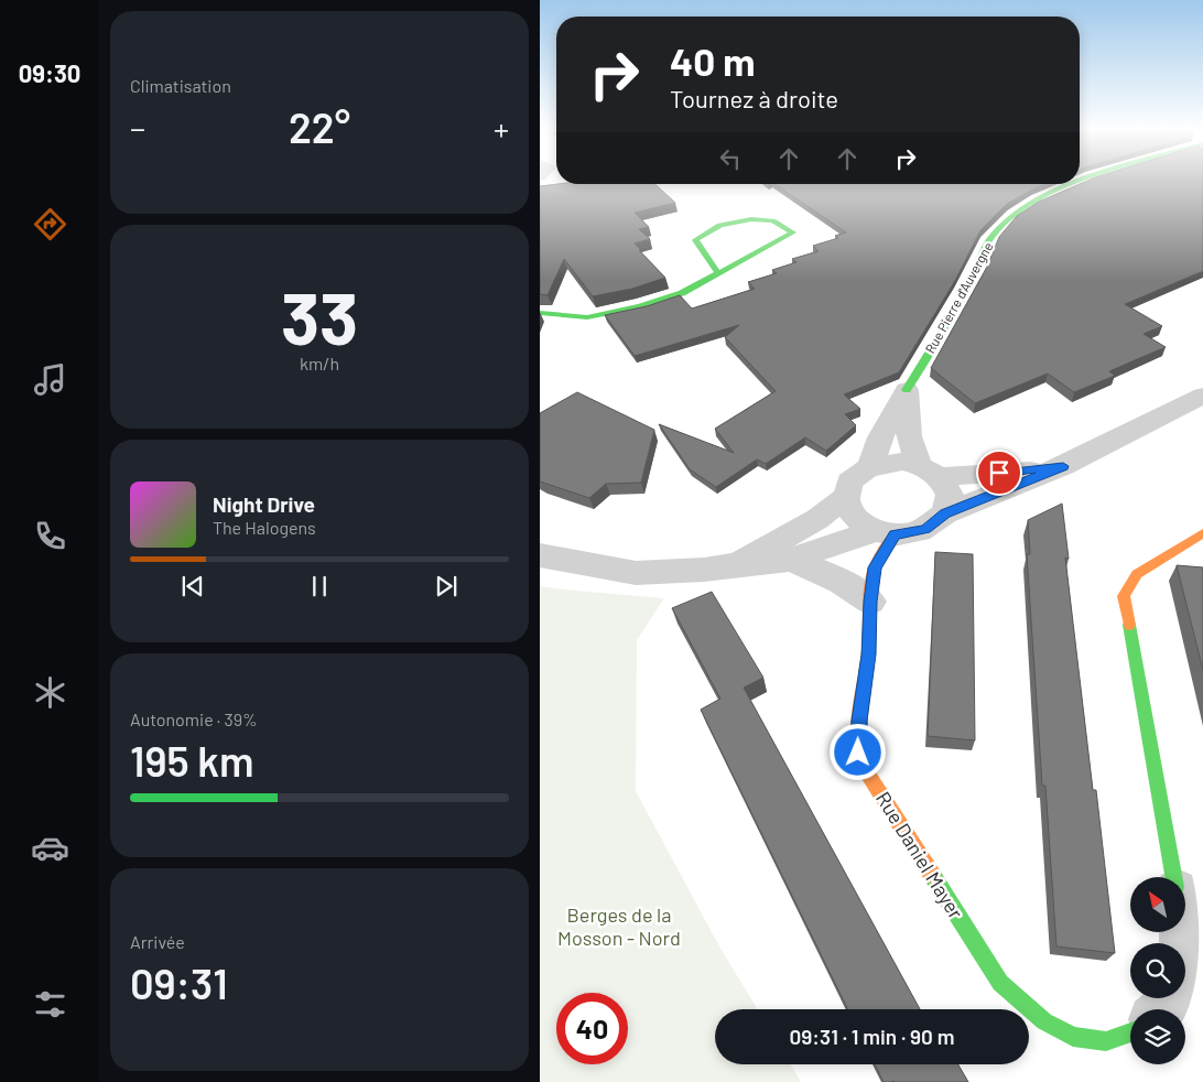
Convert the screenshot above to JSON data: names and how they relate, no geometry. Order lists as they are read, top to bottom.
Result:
{
  "streets": {
    "street": ["Rue Pierre d'Auvergne", "Rue Daniel Mayer"]
  },
  "crossings": [
    ["Rue Pierre d'Auvergne", "Rue Daniel Mayer"]
  ],
  "parks": ["Berges de la Mosson - Nord"],
  "north": "top left",
  "page": {
    "tabs": "09:30",
    "tile": [
      "Climatisation",
      ["33", "km/h"],
      ["Autonomie · 39%", "195 km"],
      ["Arrivée", "09:31"]
    ],
    "turn": ["40 m", "Tournez à droite"],
    "heat": ["−", "22°", "+"],
    "song": ["Night Drive", "The Halogens"],
    "limit": "40",
    "trip": "09:31 · 1 min · 90 m"
  }
}
